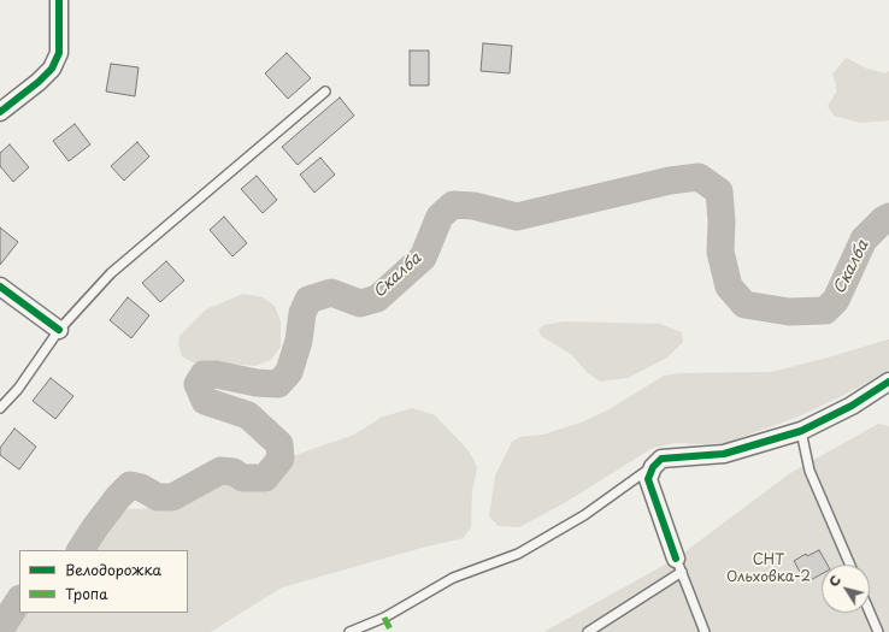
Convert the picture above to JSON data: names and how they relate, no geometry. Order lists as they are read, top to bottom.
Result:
{
  "water": ["Скалба"],
  "parks": ["СНТ Ольховка-2"],
  "legend": ["Велодорожка", "Тропа"],
  "north": "top left"
}
